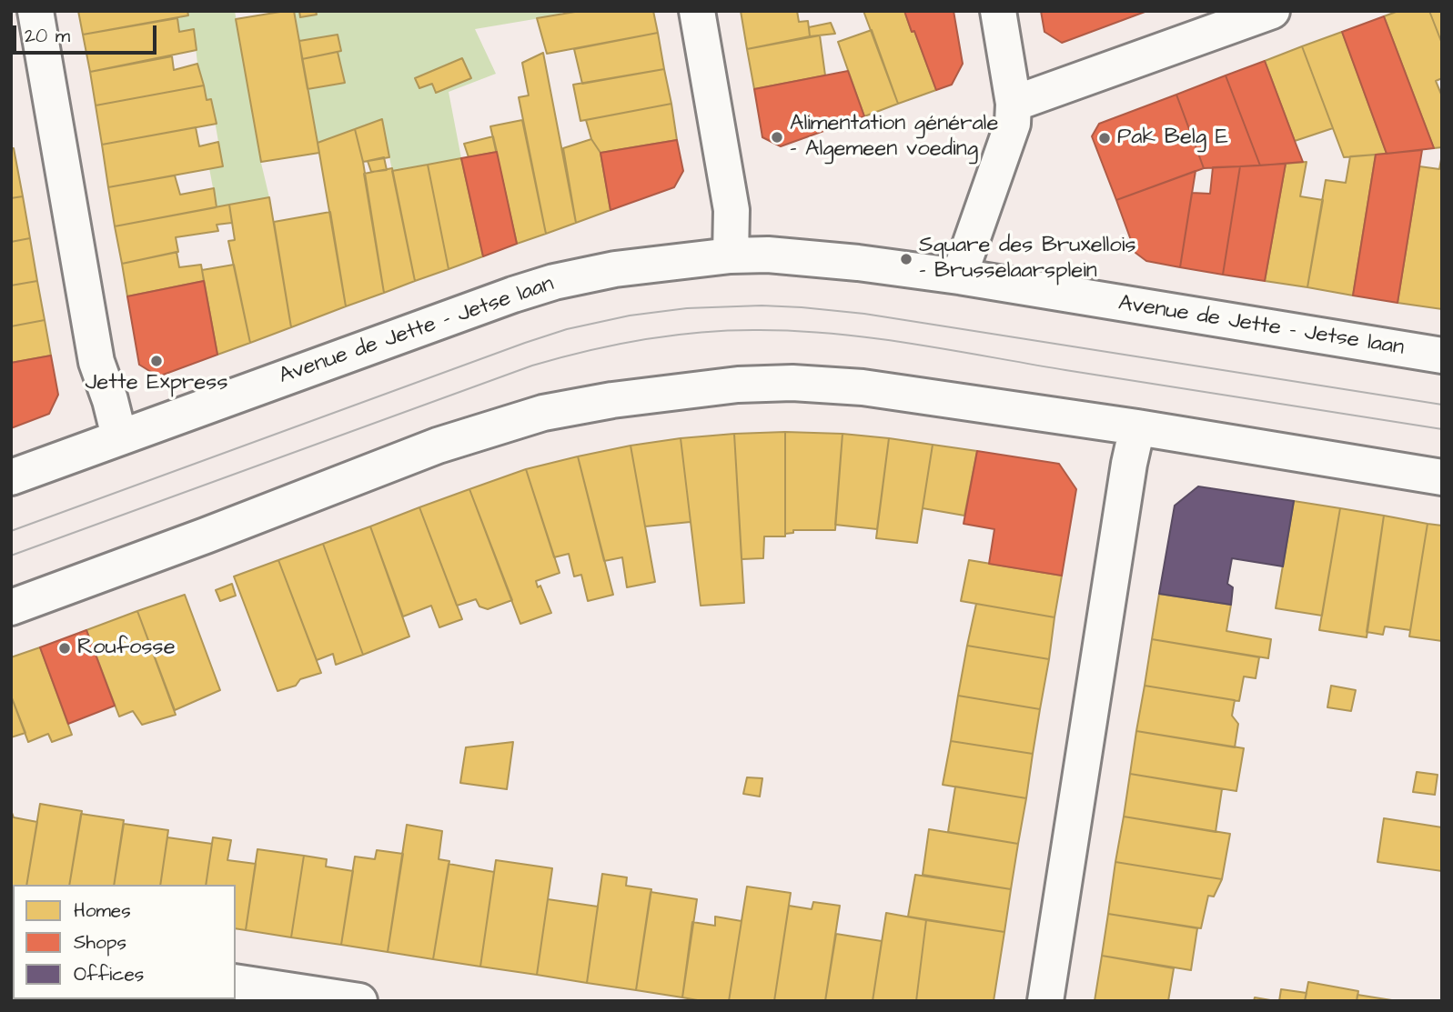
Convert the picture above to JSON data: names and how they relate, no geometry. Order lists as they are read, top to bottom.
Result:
{
  "streets": {
    "street": ["Avenue de Jette - Jetse laan"]
  },
  "places": [
    "Alimentation générale - Algemeen voeding",
    "Pak Belg E",
    "Square des Bruxellois - Brusselaarsplein",
    "Jette Express",
    "Roufosse"
  ],
  "legend": ["Homes", "Shops", "Offices"],
  "scale_bar": "20 m"
}
